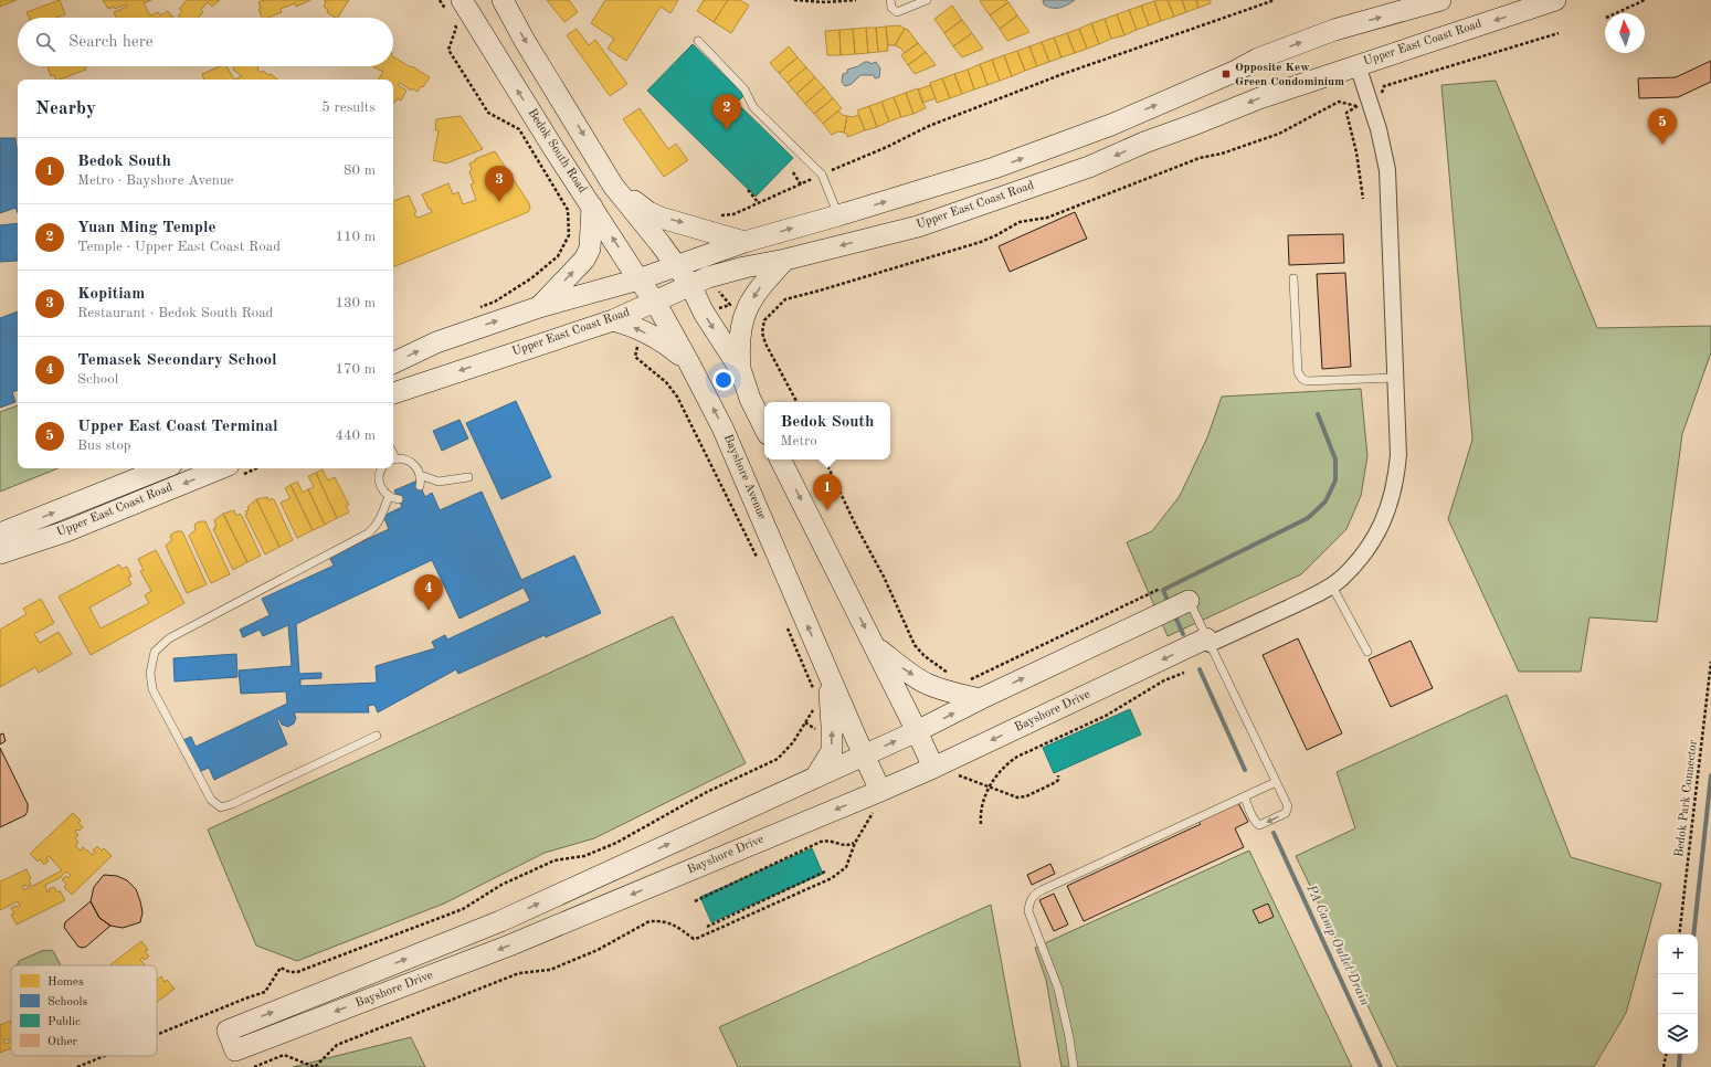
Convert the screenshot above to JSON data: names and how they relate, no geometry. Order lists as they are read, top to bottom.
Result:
{
  "streets": {
    "main road": [
      "Upper East Coast Road",
      "Bedok South Road",
      "Bayshore Avenue",
      "Bayshore Drive"
    ],
    "path": ["Bedok Park Connector"]
  },
  "crossings": [
    ["Upper East Coast Road", "Bedok South Road"],
    ["Upper East Coast Road", "Bayshore Avenue"],
    ["Bedok South Road", "Bayshore Avenue"],
    ["Bayshore Avenue", "Bayshore Drive"]
  ],
  "water": ["PA Camp Outlet Drain"],
  "places": {
    "transit": ["Opposite Kew Green Condominium"]
  },
  "legend": [
    "Homes",
    "Schools",
    "Public",
    "Other"
  ],
  "north": "top",
  "page": {
    "search": "Search here",
    "heading": ["Nearby", "5 results"],
    "pins": [
      "2",
      "5",
      "3",
      "1",
      "4"
    ],
    "list": [
      {
        "mark": "1",
        "name": "Bedok South",
        "note": "Metro · Bayshore Avenue",
        "value": "80 m"
      },
      {
        "mark": "2",
        "name": "Yuan Ming Temple",
        "note": "Temple · Upper East Coast Road",
        "value": "110 m"
      },
      {
        "mark": "3",
        "name": "Kopitiam",
        "note": "Restaurant · Bedok South Road",
        "value": "130 m"
      },
      {
        "mark": "4",
        "name": "Temasek Secondary School",
        "note": "School",
        "value": "170 m"
      },
      {
        "mark": "5",
        "name": "Upper East Coast Terminal",
        "note": "Bus stop",
        "value": "440 m"
      }
    ],
    "popup": ["Bedok South", "Metro"],
    "map_buttons": ["+", "−"]
  }
}
